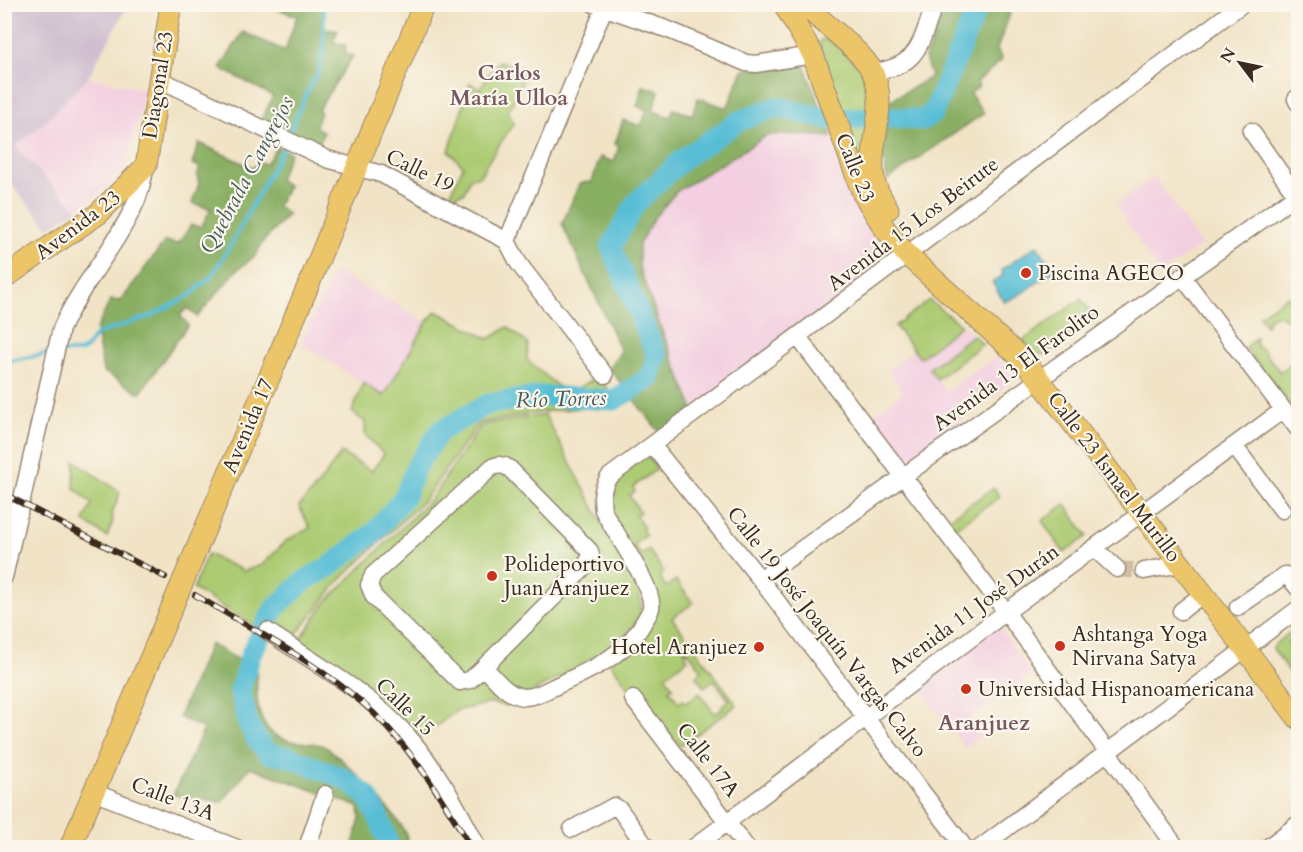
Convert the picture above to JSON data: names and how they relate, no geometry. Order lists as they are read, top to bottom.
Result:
{
  "streets": {
    "main road": [
      "Diagonal 23",
      "Calle 23",
      "Avenida 23",
      "Avenida 17",
      "Calle 23 Ismael Murillo"
    ],
    "street": [
      "Calle 19",
      "Avenida 15 Los Beirute",
      "Avenida 13 El Farolito",
      "Avenida 11 José Durán",
      "Calle 19 José Joaquín Vargas Calvo",
      "Calle 15",
      "Calle 17A",
      "Calle 13A"
    ]
  },
  "crossings": [
    ["Diagonal 23", "Calle 19"],
    ["Diagonal 23", "Avenida 23"],
    ["Calle 23", "Avenida 15 Los Beirute"],
    ["Calle 23", "Calle 23 Ismael Murillo"],
    ["Calle 19", "Avenida 17"],
    ["Avenida 15 Los Beirute", "Calle 23 Ismael Murillo"],
    ["Avenida 15 Los Beirute", "Calle 19 José Joaquín Vargas Calvo"],
    ["Avenida 13 El Farolito", "Calle 23 Ismael Murillo"],
    ["Avenida 13 El Farolito", "Calle 19 José Joaquín Vargas Calvo"],
    ["Avenida 17", "Calle 13A"],
    ["Calle 23 Ismael Murillo", "Avenida 11 José Durán"],
    ["Avenida 11 José Durán", "Calle 19 José Joaquín Vargas Calvo"],
    ["Avenida 11 José Durán", "Calle 17A"]
  ],
  "districts": ["Carlos María Ulloa", "Aranjuez"],
  "water": ["Quebrada Cangrejos", "Río Torres"],
  "places": [
    "Piscina AGECO",
    "Polideportivo Juan Aranjuez",
    "Ashtanga Yoga Nirvana Satya",
    "Hotel Aranjuez",
    "Universidad Hispanoamericana"
  ],
  "north": "top left"
}
